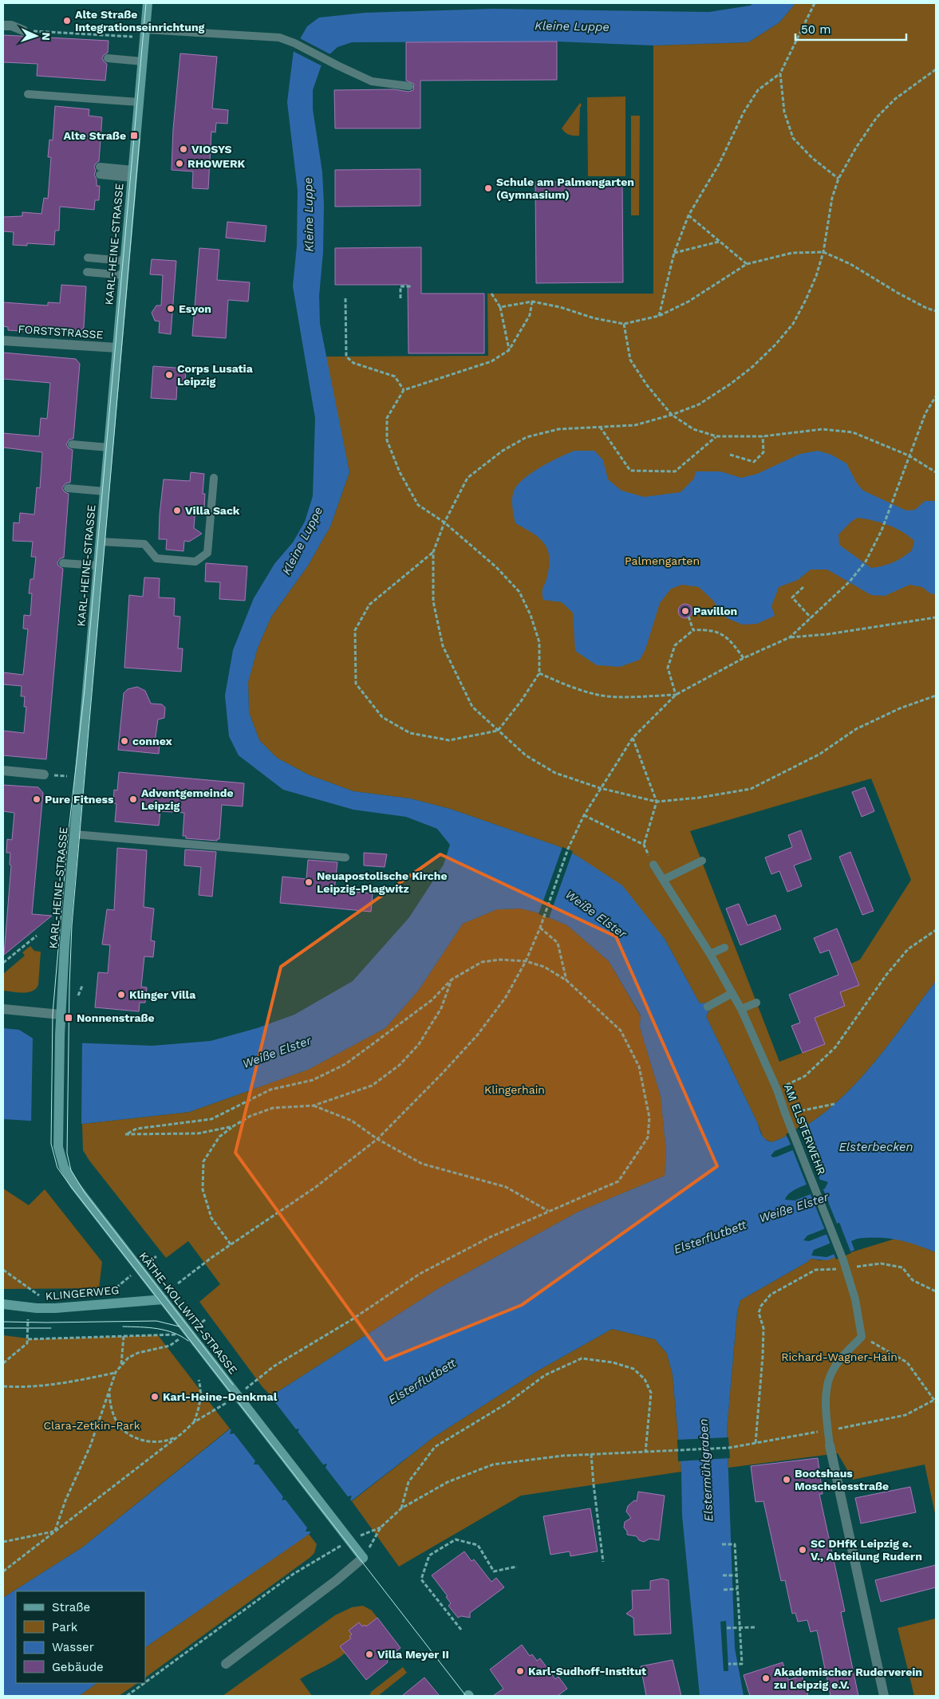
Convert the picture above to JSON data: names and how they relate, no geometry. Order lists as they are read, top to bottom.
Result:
{
  "streets": {
    "main road": ["KARL-HEINE-STRASSE", "KLINGERWEG", "KÄTHE-KOLLWITZ-STRASSE"],
    "street": ["FORSTSTRASSE"],
    "lane": ["AM ELSTERWEHR"]
  },
  "crossings": [
    ["KARL-HEINE-STRASSE", "FORSTSTRASSE"],
    ["KARL-HEINE-STRASSE", "KÄTHE-KOLLWITZ-STRASSE"],
    ["KLINGERWEG", "KÄTHE-KOLLWITZ-STRASSE"]
  ],
  "water": [
    "Kleine Luppe",
    "Weiße Elster",
    "Elsterbecken",
    "Elsterflutbett",
    "Elstermühlgraben"
  ],
  "parks": [
    "Palmengarten",
    "Klingerhain",
    "Richard-Wagner-Hain",
    "Clara-Zetkin-Park"
  ],
  "places": {
    "other": [
      "Alte Straße Integrationseinrichtung",
      "VIOSYS",
      "RHOWERK",
      "Schule am Palmengarten (Gymnasium)",
      "Esyon",
      "Corps Lusatia Leipzig",
      "Villa Sack",
      "Pavillon",
      "connex",
      "Pure Fitness",
      "Adventgemeinde Leipzig",
      "Neuapostolische Kirche Leipzig-Plagwitz",
      "Klinger Villa",
      "Karl-Heine-Denkmal",
      "Bootshaus Moschelesstraße",
      "SC DHfK Leipzig e. V., Abteilung Rudern",
      "Villa Meyer II",
      "Karl-Sudhoff-Institut",
      "Akademischer Ruderverein zu Leipzig e.V."
    ],
    "transit": ["Alte Straße", "Nonnenstraße"]
  },
  "legend": [
    "Straße",
    "Park",
    "Wasser",
    "Gebäude"
  ],
  "scale_bar": "50 m",
  "north": "right"
}
